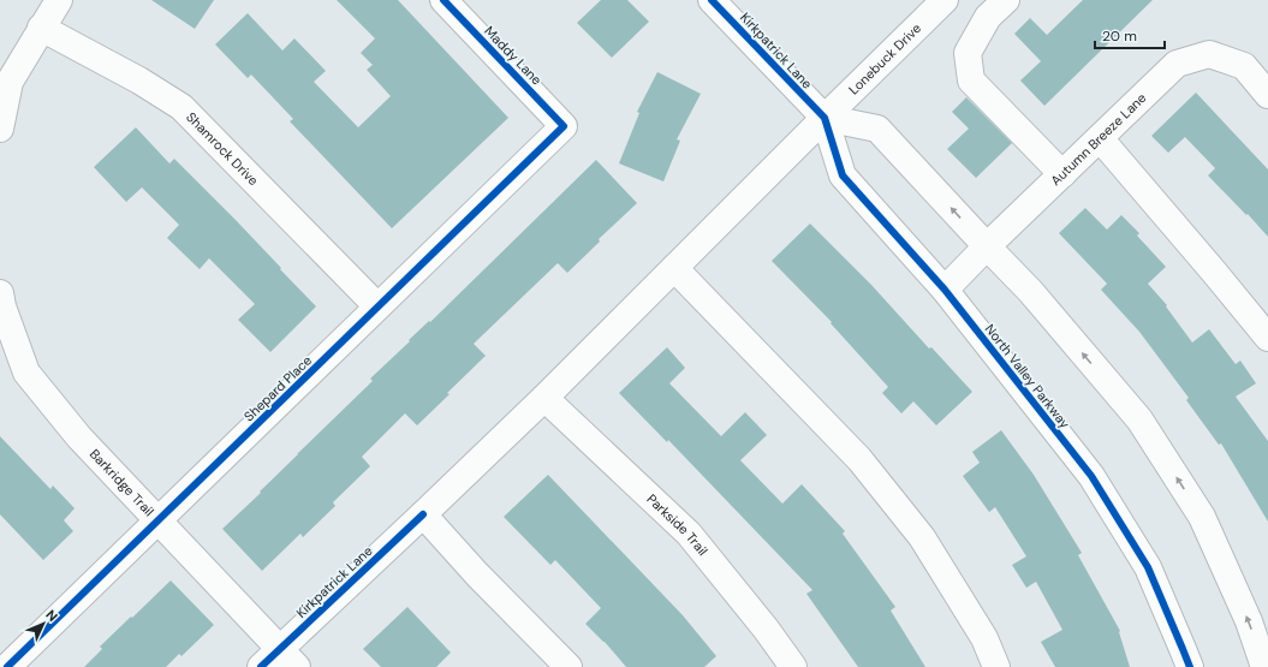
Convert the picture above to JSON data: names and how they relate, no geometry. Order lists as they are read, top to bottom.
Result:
{
  "streets": {
    "street": [
      "Kirkpatrick Lane",
      "Maddy Lane",
      "Lonebuck Drive",
      "Autumn Breeze Lane",
      "Shamrock Drive",
      "North Valley Parkway",
      "Shepard Place",
      "Barkridge Trail",
      "Parkside Trail"
    ]
  },
  "crossings": [
    ["Kirkpatrick Lane", "Lonebuck Drive"],
    ["Kirkpatrick Lane", "North Valley Parkway"],
    ["Kirkpatrick Lane", "Barkridge Trail"],
    ["Kirkpatrick Lane", "Parkside Trail"],
    ["Maddy Lane", "Shepard Place"],
    ["Lonebuck Drive", "North Valley Parkway"],
    ["Autumn Breeze Lane", "North Valley Parkway"],
    ["Shamrock Drive", "Shepard Place"],
    ["Shepard Place", "Barkridge Trail"]
  ],
  "scale_bar": "20 m",
  "north": "top right"
}
